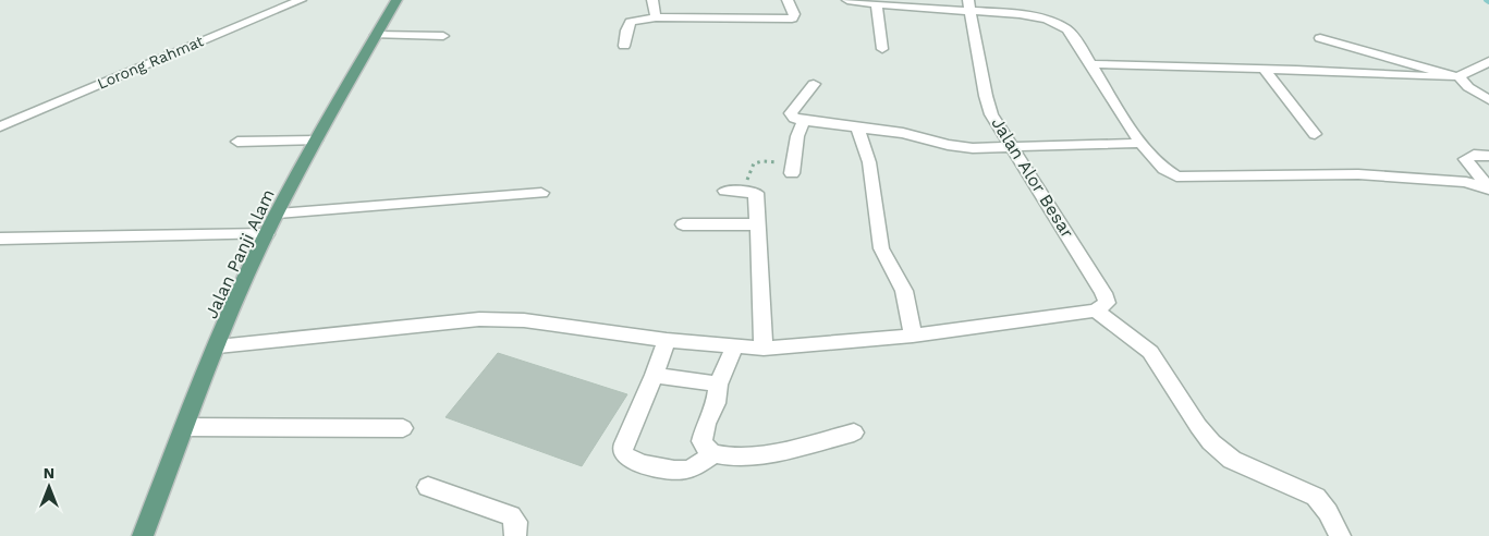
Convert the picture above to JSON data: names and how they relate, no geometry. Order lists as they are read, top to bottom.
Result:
{
  "streets": {
    "main road": ["Jalan Panji Alam"],
    "street": ["Lorong Rahmat", "Jalan Alor Besar"]
  },
  "north": "top"
}
